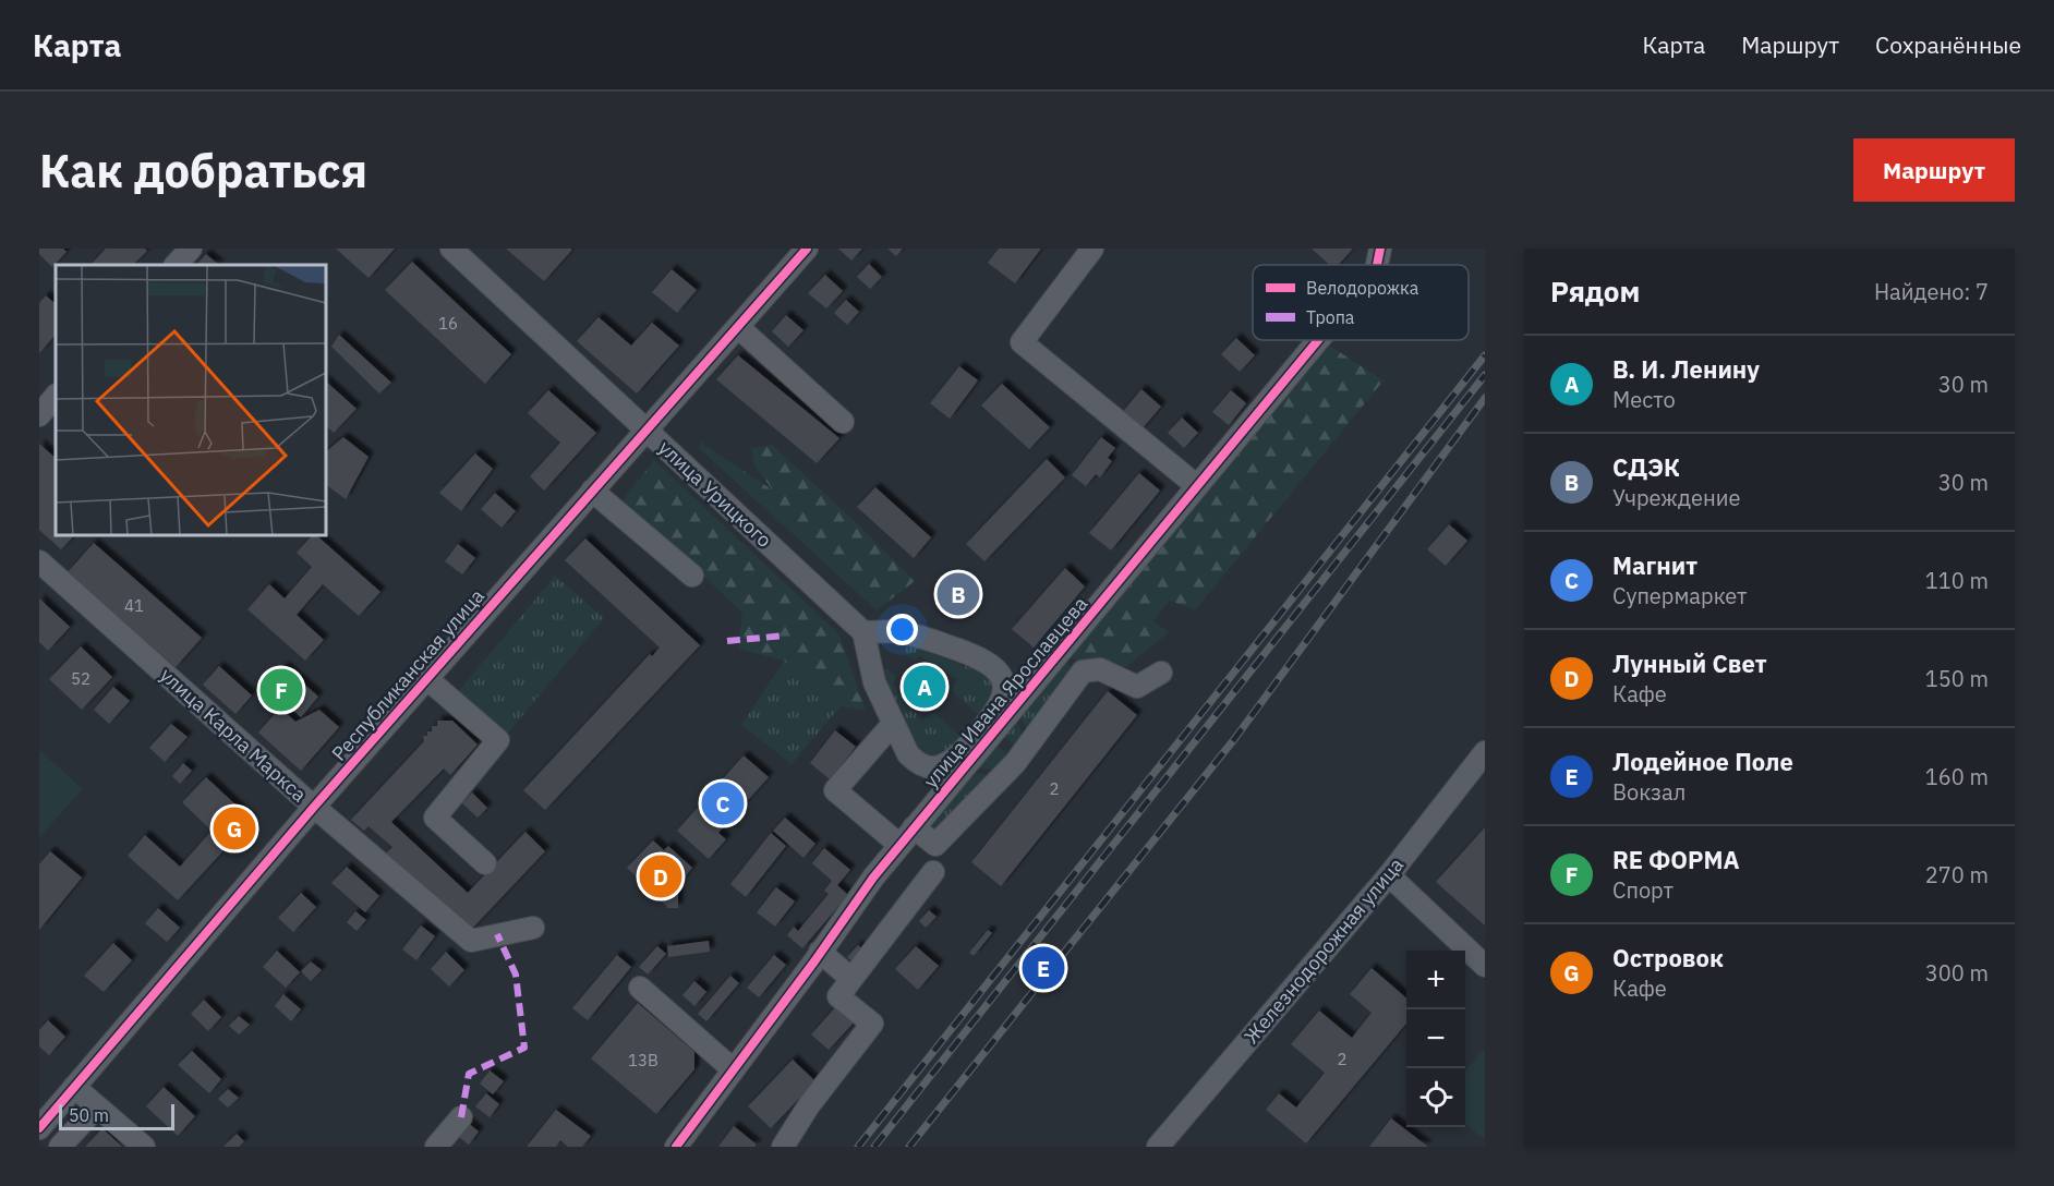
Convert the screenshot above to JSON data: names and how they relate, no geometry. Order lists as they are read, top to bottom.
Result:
{
  "streets": {
    "street": [
      "улица Урицкого",
      "Республиканская улица",
      "улица Ивана Ярославцева",
      "улица Карла Маркса",
      "Железнодорожная улица"
    ]
  },
  "crossings": [
    ["улица Урицкого", "Республиканская улица"],
    ["Республиканская улица", "улица Карла Маркса"]
  ],
  "house_numbers": [
    "16",
    "41",
    "52",
    "2",
    "2",
    "13В"
  ],
  "legend": ["Велодорожка", "Тропа"],
  "scale_bar": "50 m",
  "page": {
    "header": "Карта",
    "nav": ["Карта", "Маршрут", "Сохранённые"],
    "buttons": "Маршрут",
    "title": "Как добраться",
    "heading": ["Рядом", "Найдено: 7"],
    "list": [
      {
        "mark": "A",
        "name": "В. И. Ленину",
        "note": "Место",
        "value": "30 m"
      },
      {
        "mark": "B",
        "name": "СДЭК",
        "note": "Учреждение",
        "value": "30 m"
      },
      {
        "mark": "C",
        "name": "Магнит",
        "note": "Супермаркет",
        "value": "110 m"
      },
      {
        "mark": "D",
        "name": "Лунный Свет",
        "note": "Кафе",
        "value": "150 m"
      },
      {
        "mark": "E",
        "name": "Лодейное Поле",
        "note": "Вокзал",
        "value": "160 m"
      },
      {
        "mark": "F",
        "name": "RE ФОРМА",
        "note": "Спорт",
        "value": "270 m"
      },
      {
        "mark": "G",
        "name": "Островок",
        "note": "Кафе",
        "value": "300 m"
      }
    ],
    "pins": [
      "B",
      "A",
      "F",
      "C",
      "G",
      "D",
      "E"
    ],
    "map_buttons": ["+", "−"],
    "scale": "50 m"
  }
}
